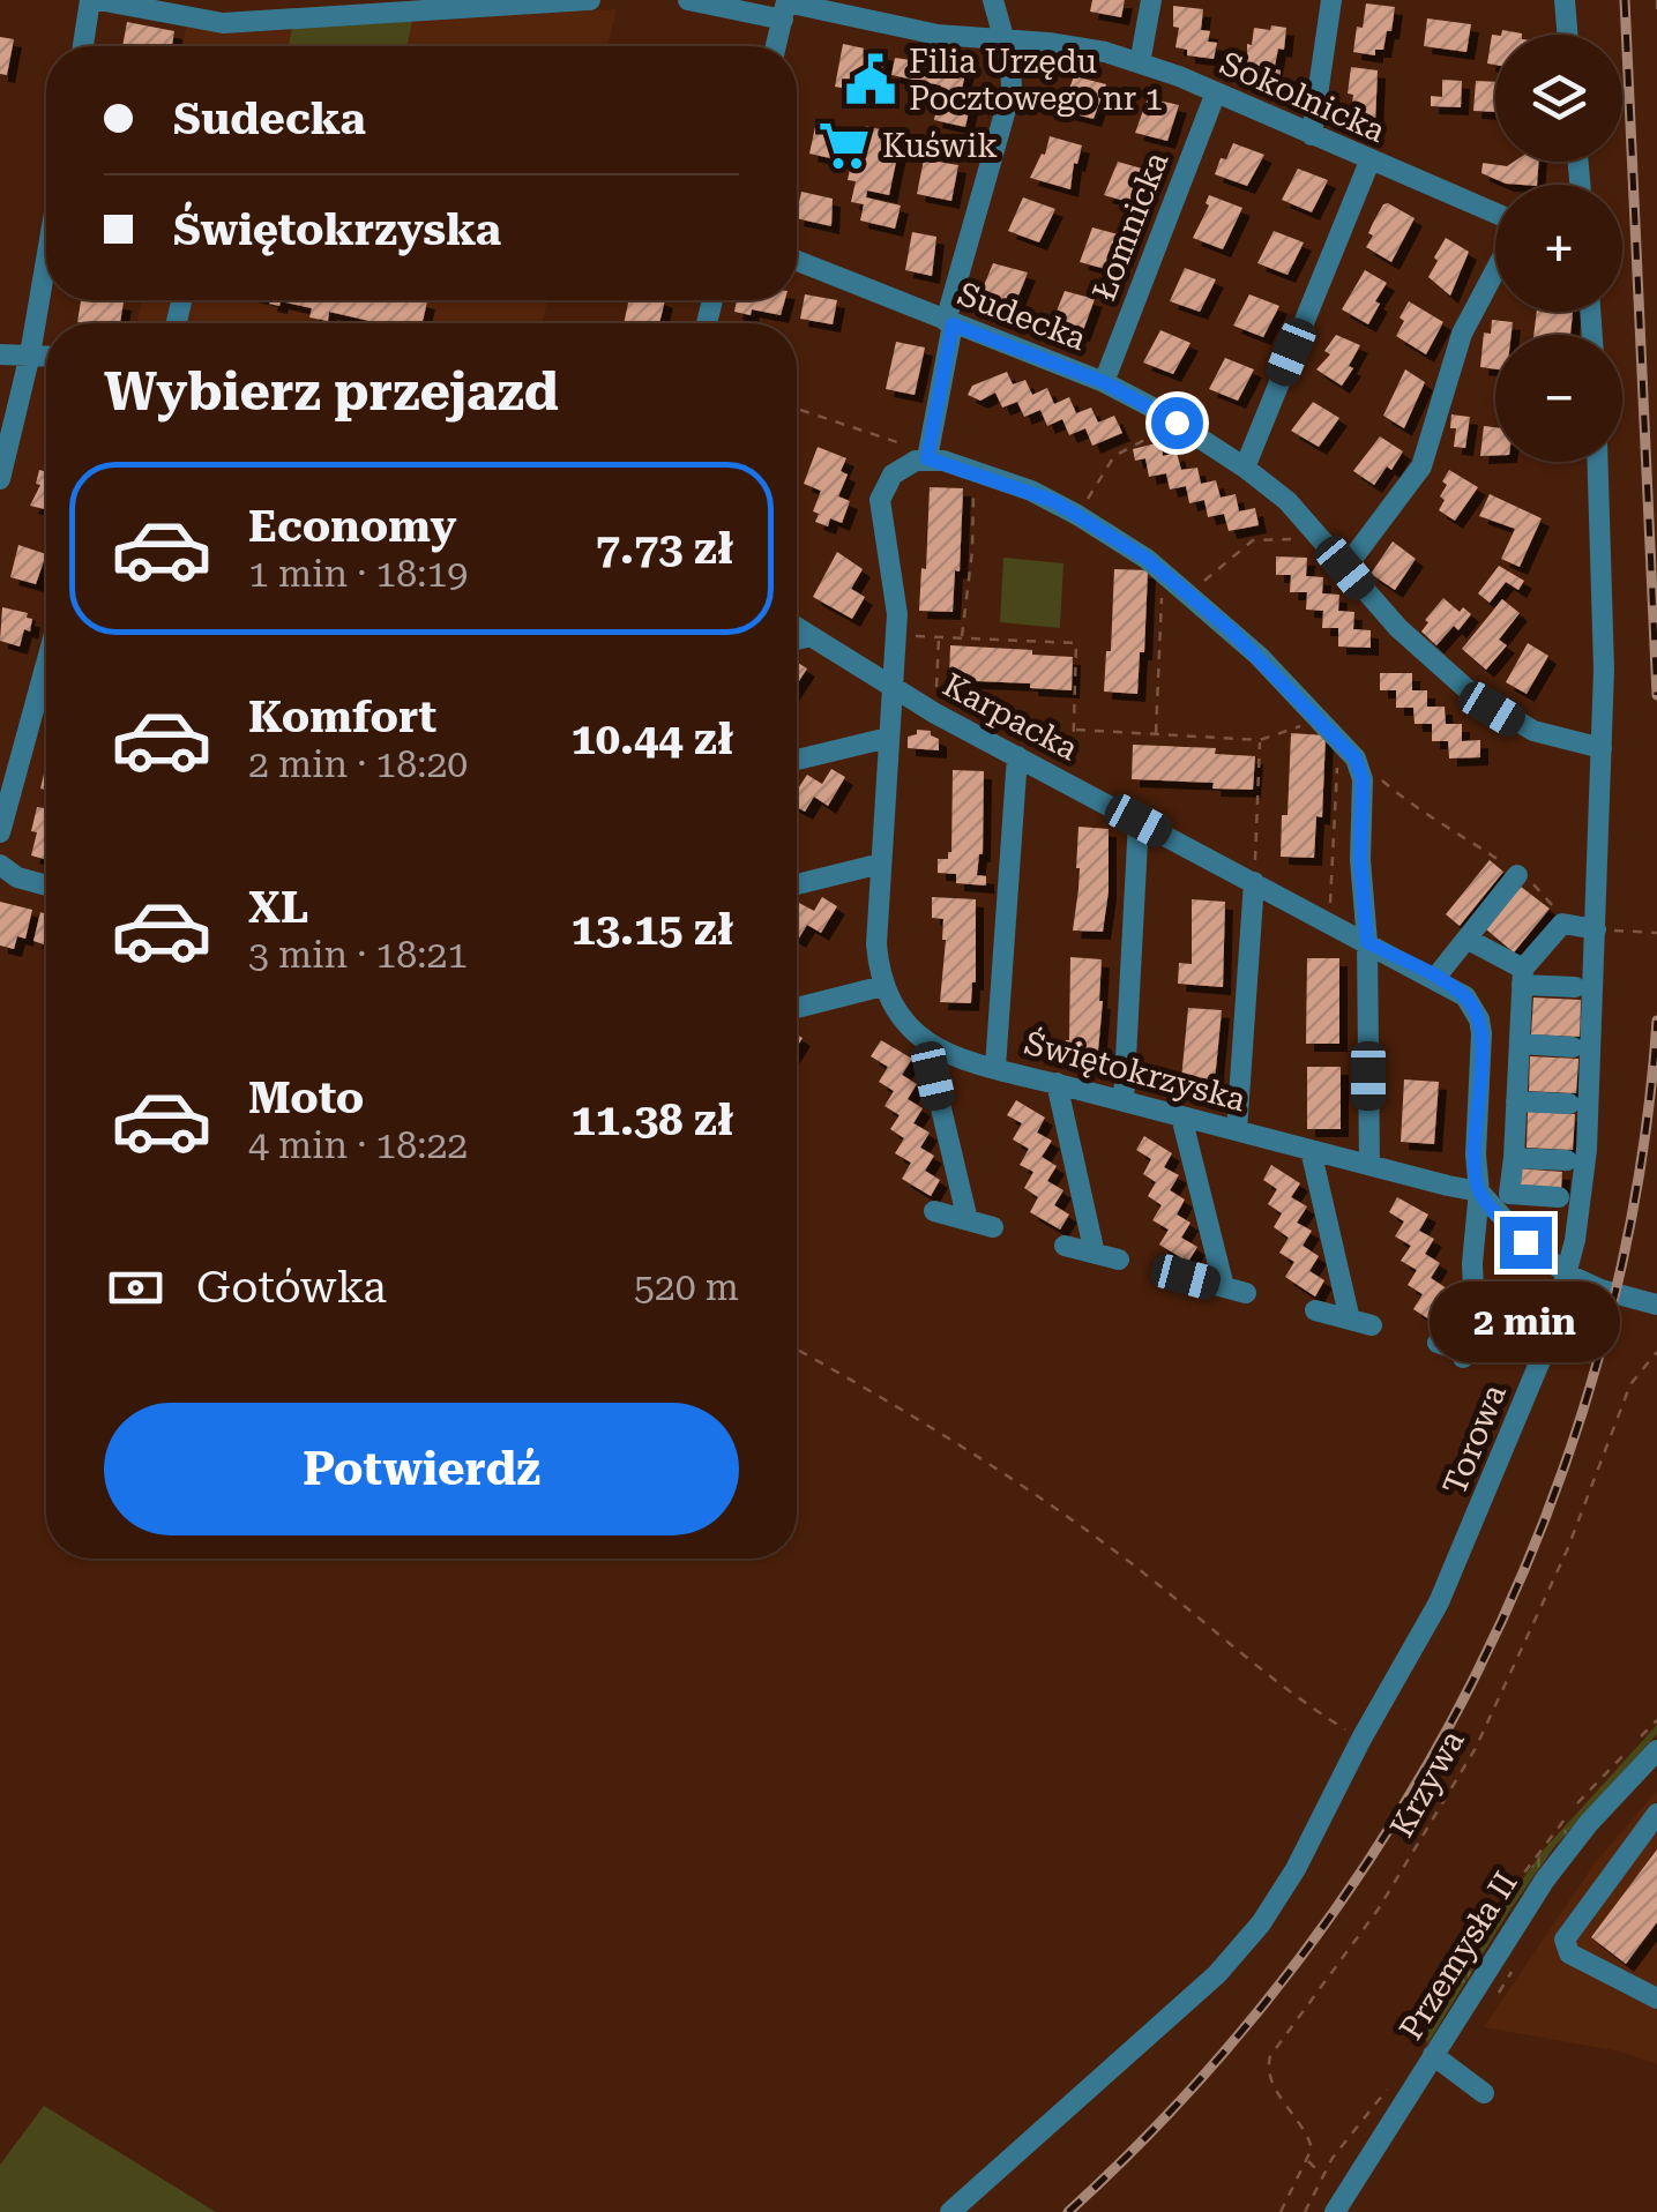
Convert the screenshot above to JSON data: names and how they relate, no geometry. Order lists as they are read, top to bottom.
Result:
{
  "streets": {
    "street": [
      "Sokolnicka",
      "Łomnicka",
      "Sudecka",
      "Karpacka",
      "Świętokrzyska",
      "Torowa",
      "Przemysła II"
    ],
    "path": ["Krzywa"]
  },
  "crossings": [
    ["Sokolnicka", "Łomnicka"],
    ["Łomnicka", "Sudecka"],
    ["Sudecka", "Torowa"],
    ["Karpacka", "Świętokrzyska"]
  ],
  "places": {
    "public building": ["Filia Urzędu Pocztowego nr 1"],
    "supermarket": ["Kuświk"]
  },
  "page": {
    "map_buttons": ["+", "−"],
    "banner": ["Sudecka", "Świętokrzyska"],
    "heading": "Wybierz przejazd",
    "list": [
      {
        "name": "Economy",
        "note": "1 min · 18:19",
        "value": "7.73 zł"
      },
      {
        "name": "Komfort",
        "note": "2 min · 18:20",
        "value": "10.44 zł"
      },
      {
        "name": "XL",
        "note": "3 min · 18:21",
        "value": "13.15 zł"
      },
      {
        "name": "Moto",
        "note": "4 min · 18:22",
        "value": "11.38 zł"
      }
    ],
    "pay": ["Gotówka", "520 m"],
    "bubble": "2 min",
    "buttons": "Potwierdź"
  }
}
